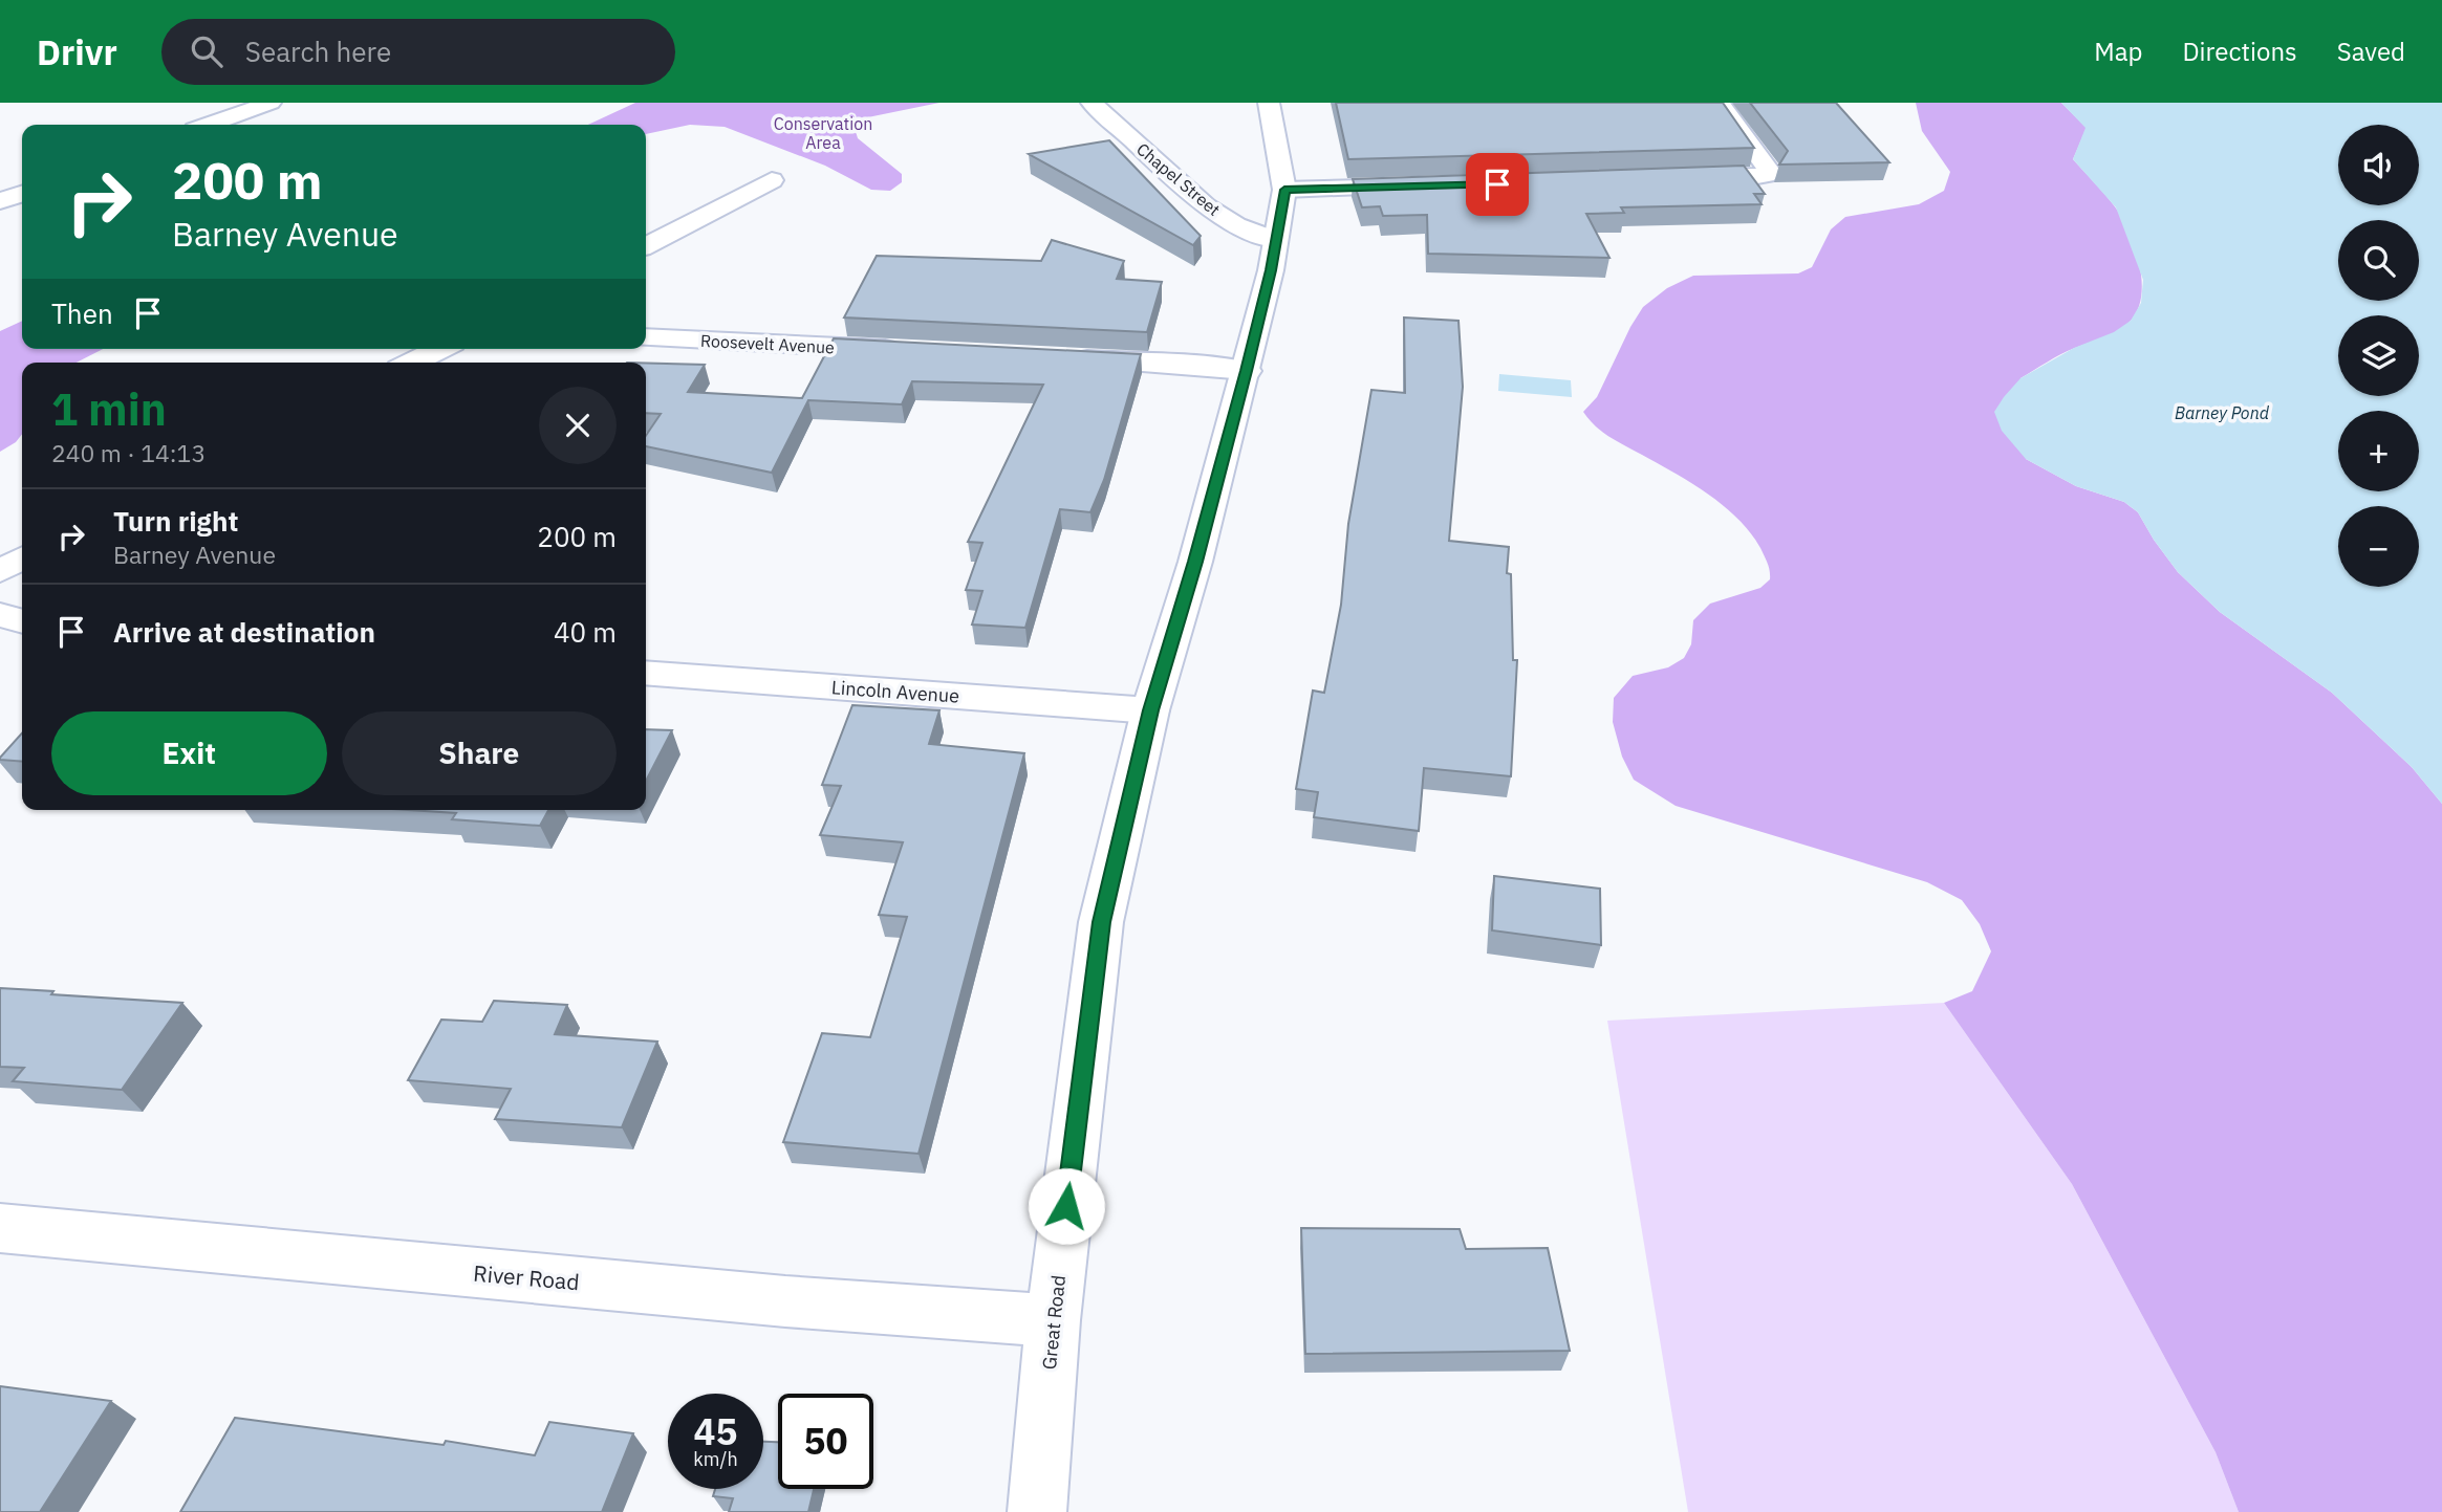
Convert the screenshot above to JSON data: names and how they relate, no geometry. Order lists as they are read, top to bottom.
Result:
{
  "streets": {
    "street": [
      "Chapel Street",
      "Roosevelt Avenue",
      "Lincoln Avenue",
      "River Road",
      "Great Road"
    ]
  },
  "crossings": [
    ["Chapel Street", "Great Road"],
    ["Lincoln Avenue", "Great Road"],
    ["River Road", "Great Road"]
  ],
  "water": ["Barney Pond"],
  "parks": ["Conservation Area"],
  "page": {
    "header": "Drivr",
    "search": "Search here",
    "nav": ["Map", "Directions", "Saved"],
    "map_buttons": ["+", "−"],
    "turn": ["200 m", "Barney Avenue"],
    "then": "Then",
    "heading": ["1 min", "240 m · 14:13"],
    "list": [
      {
        "name": "Turn right",
        "note": "Barney Avenue",
        "value": "200 m"
      },
      {
        "name": "Arrive at destination",
        "value": "40 m"
      }
    ],
    "buttons": ["Exit", "Share"],
    "speed": "45 km/h",
    "limit": "50"
  }
}
